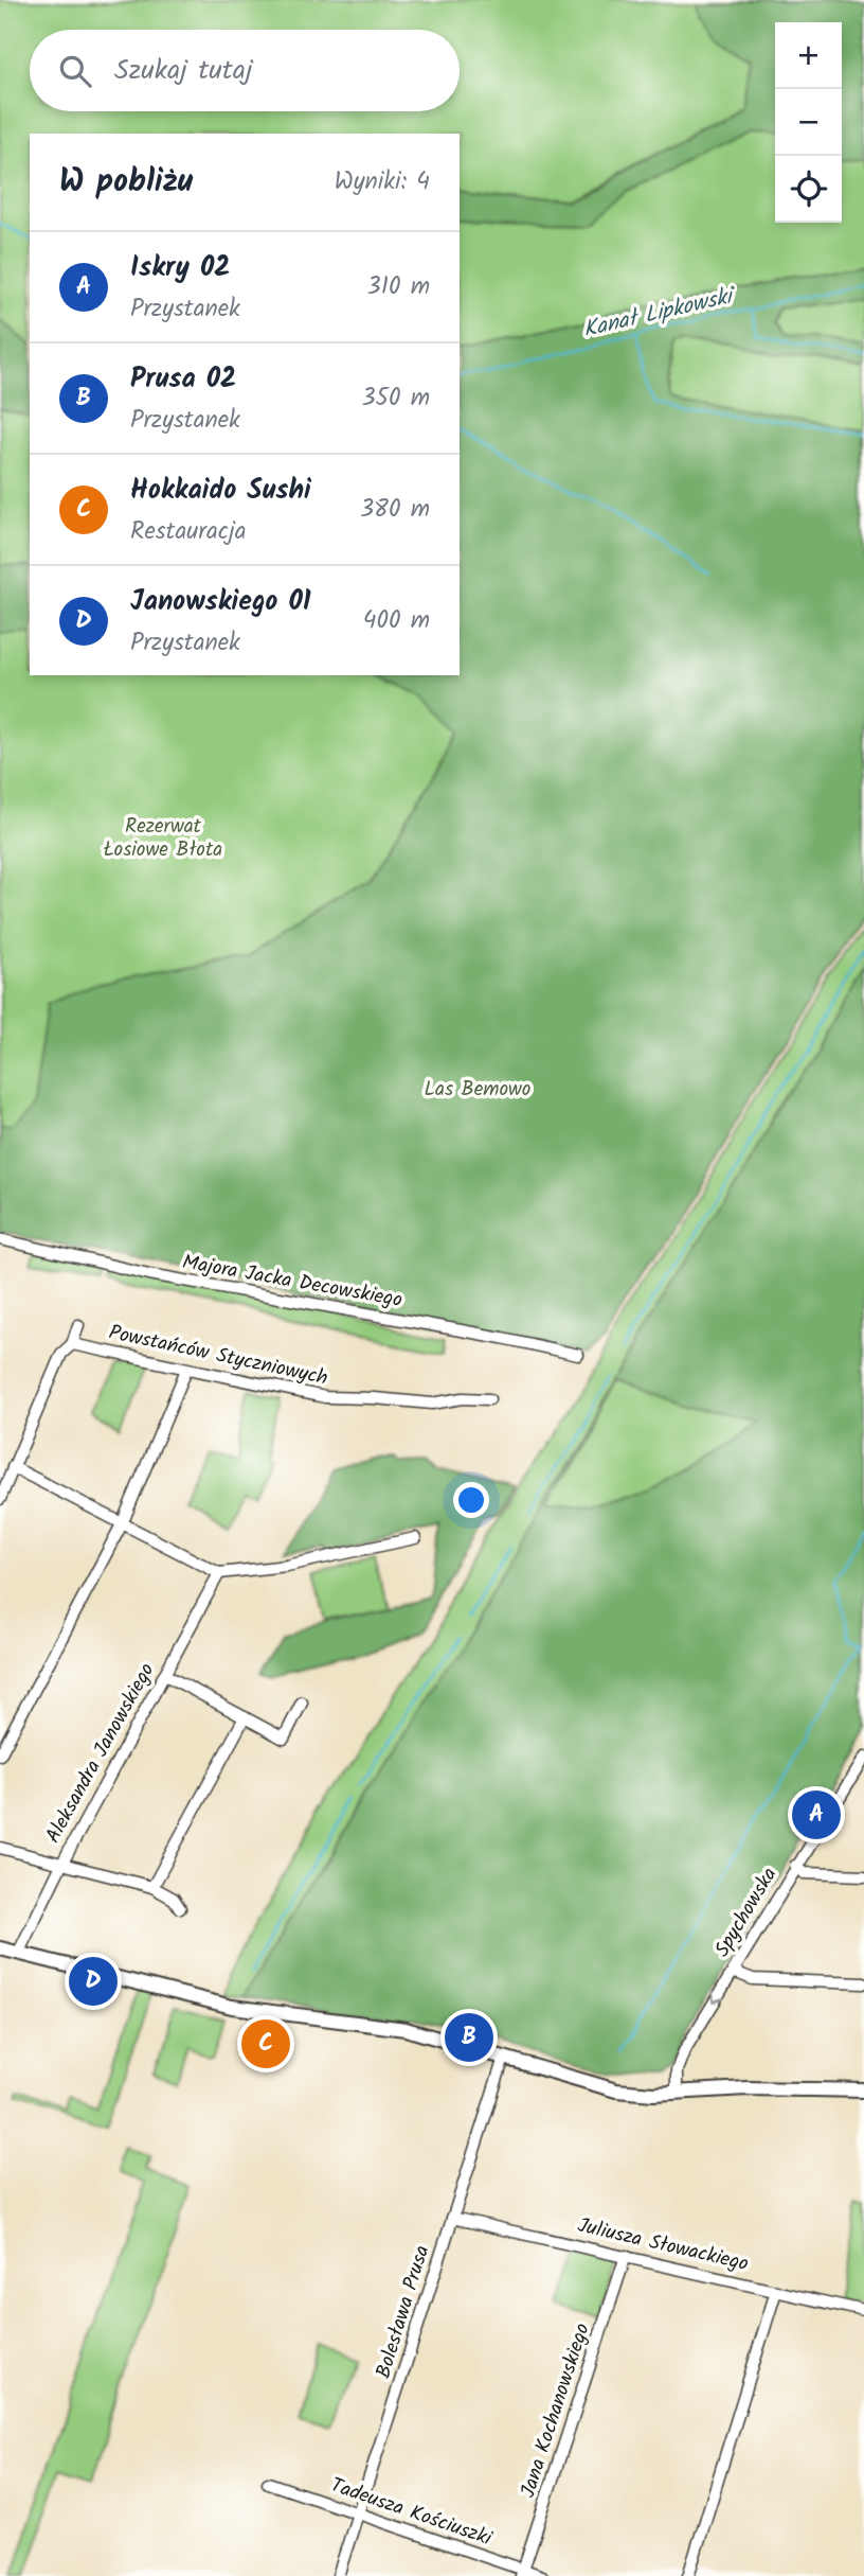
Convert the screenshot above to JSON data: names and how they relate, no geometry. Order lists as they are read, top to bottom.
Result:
{
  "streets": {
    "street": [
      "Majora Jacka Decowskiego",
      "Powstańców Styczniowych",
      "Aleksandra Janowskiego",
      "Spychowska",
      "Juliusza Słowackiego",
      "Bolesława Prusa",
      "Jana Kochanowskiego",
      "Tadeusza Kościuszki"
    ]
  },
  "crossings": [
    ["Juliusza Słowackiego", "Bolesława Prusa"],
    ["Juliusza Słowackiego", "Jana Kochanowskiego"],
    ["Bolesława Prusa", "Tadeusza Kościuszki"],
    ["Jana Kochanowskiego", "Tadeusza Kościuszki"]
  ],
  "water": ["Kanał Lipkowski"],
  "parks": ["Rezerwat Łosiowe Błota", "Las Bemowo"],
  "page": {
    "map_buttons": ["+", "−"],
    "search": "Szukaj tutaj",
    "heading": ["W pobliżu", "Wyniki: 4"],
    "list": [
      {
        "mark": "A",
        "name": "Iskry 02",
        "note": "Przystanek",
        "value": "310 m"
      },
      {
        "mark": "B",
        "name": "Prusa 02",
        "note": "Przystanek",
        "value": "350 m"
      },
      {
        "mark": "C",
        "name": "Hokkaido Sushi",
        "note": "Restauracja",
        "value": "380 m"
      },
      {
        "mark": "D",
        "name": "Janowskiego 01",
        "note": "Przystanek",
        "value": "400 m"
      }
    ],
    "pins": [
      "A",
      "D",
      "B",
      "C"
    ]
  }
}
